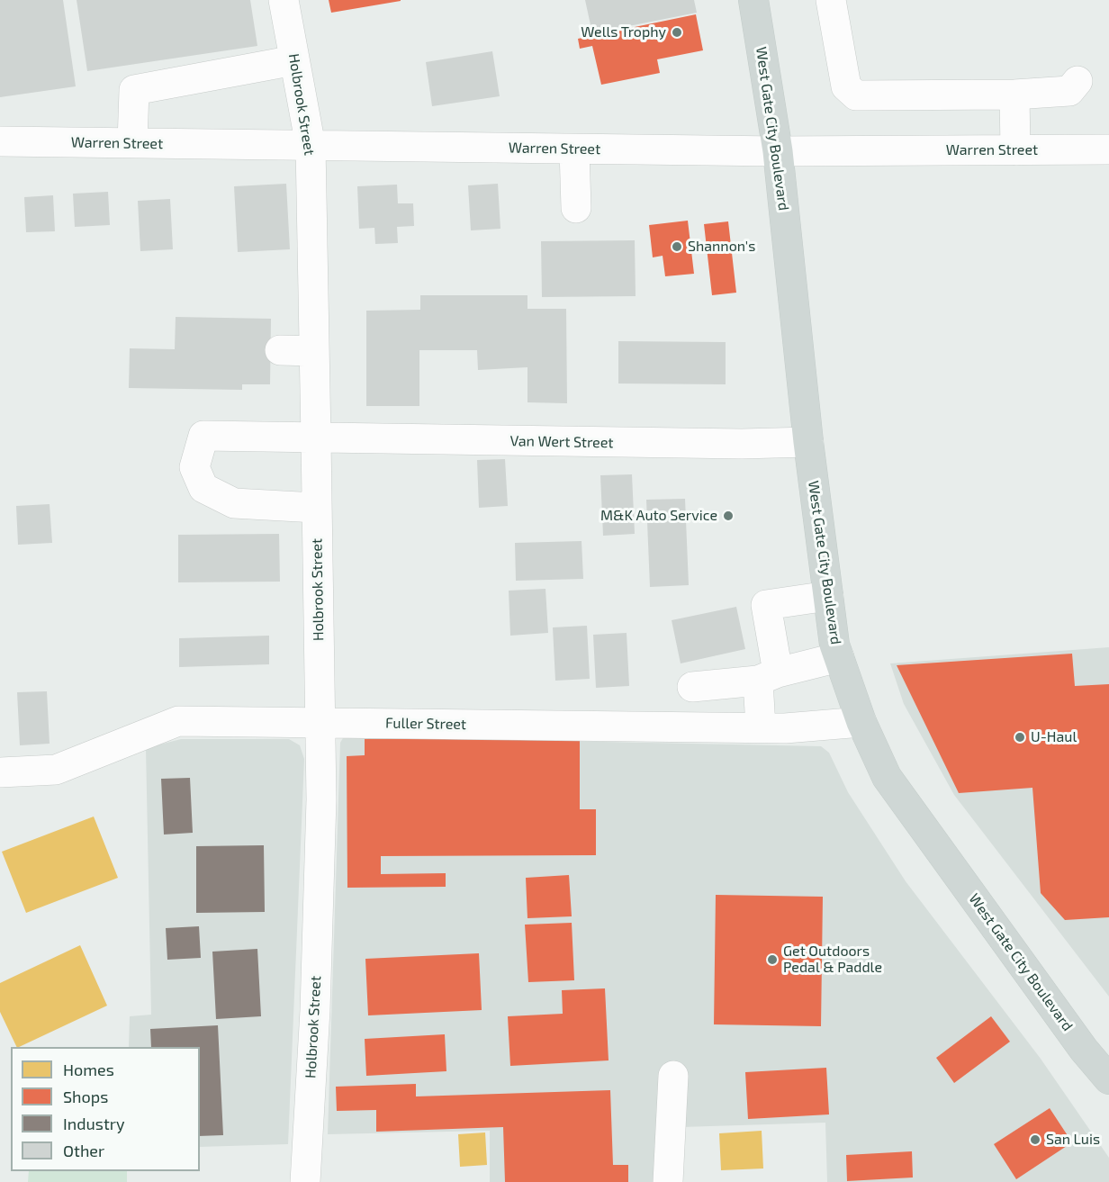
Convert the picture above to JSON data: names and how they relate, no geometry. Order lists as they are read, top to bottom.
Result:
{
  "streets": {
    "main road": ["West Gate City Boulevard"],
    "street": [
      "Holbrook Street",
      "Warren Street",
      "Van Wert Street",
      "Fuller Street"
    ]
  },
  "crossings": [
    ["Holbrook Street", "Warren Street"],
    ["Holbrook Street", "Van Wert Street"],
    ["Holbrook Street", "Fuller Street"],
    ["West Gate City Boulevard", "Warren Street"],
    ["West Gate City Boulevard", "Van Wert Street"],
    ["West Gate City Boulevard", "Fuller Street"]
  ],
  "places": [
    "Wells Trophy",
    "Shannon's",
    "M&K Auto Service",
    "U-Haul",
    "Get Outdoors Pedal & Paddle",
    "San Luis"
  ],
  "legend": [
    "Homes",
    "Shops",
    "Industry",
    "Other"
  ]
}
